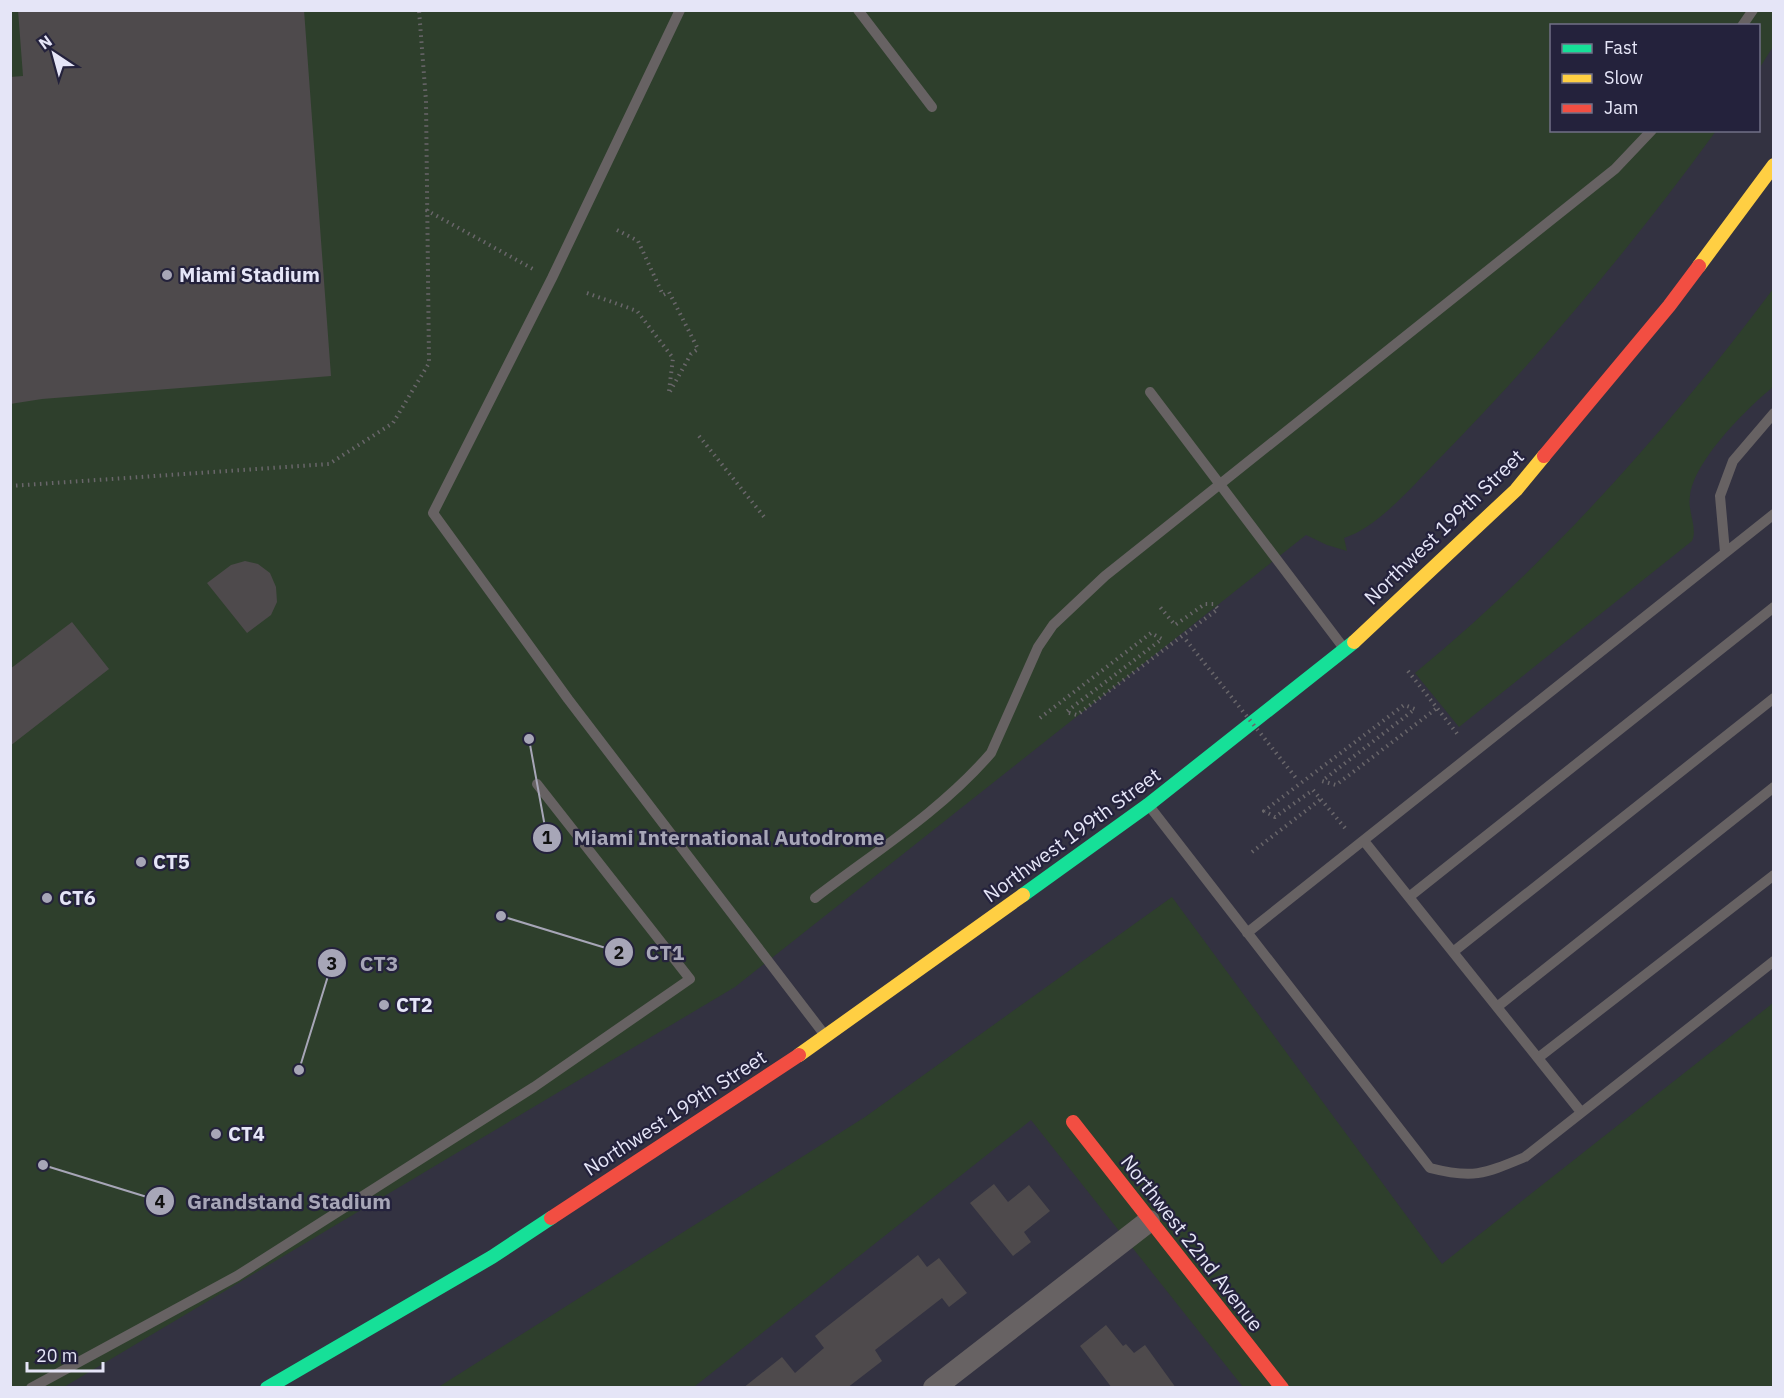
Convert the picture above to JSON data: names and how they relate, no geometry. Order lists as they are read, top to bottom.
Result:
{
  "streets": {
    "main road": ["Northwest 199th Street", "Northwest 22nd Avenue"]
  },
  "places": [
    "Miami Stadium",
    "Miami International Autodrome",
    "CT5",
    "CT6",
    "CT1",
    "CT2",
    "CT3",
    "CT4",
    "Grandstand Stadium"
  ],
  "legend": ["Fast", "Slow", "Jam"],
  "scale_bar": "20 m",
  "north": "top left"
}
